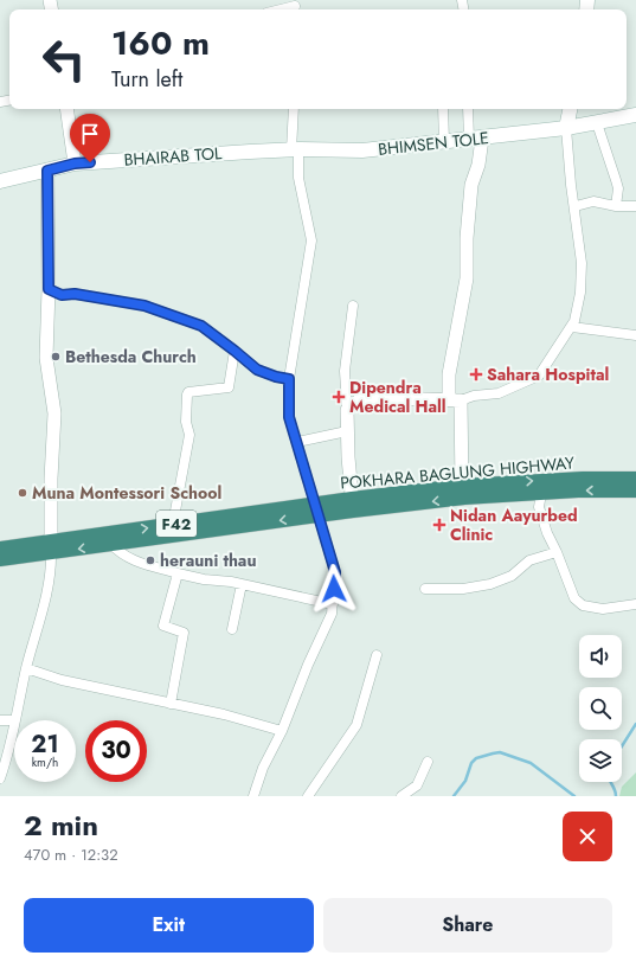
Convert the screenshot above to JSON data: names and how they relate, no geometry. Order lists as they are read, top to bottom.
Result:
{
  "streets": {
    "highway": ["POKHARA BAGLUNG HIGHWAY", "F42"],
    "main road": ["BHIMSEN TOLE", "BHAIRAB TOL"]
  },
  "crossings": [
    ["BHIMSEN TOLE", "BHAIRAB TOL"]
  ],
  "places": {
    "other": ["Bethesda Church", "Muna Montessori School", "herauni thau"],
    "health": ["Sahara Hospital", "Dipendra Medical Hall", "Nidan Aayurbed Clinic"]
  },
  "page": {
    "turn": ["160 m", "Turn left"],
    "speed": "21 km/h",
    "limit": "30",
    "heading": ["2 min", "470 m · 12:32"],
    "buttons": ["Exit", "Share"]
  }
}
